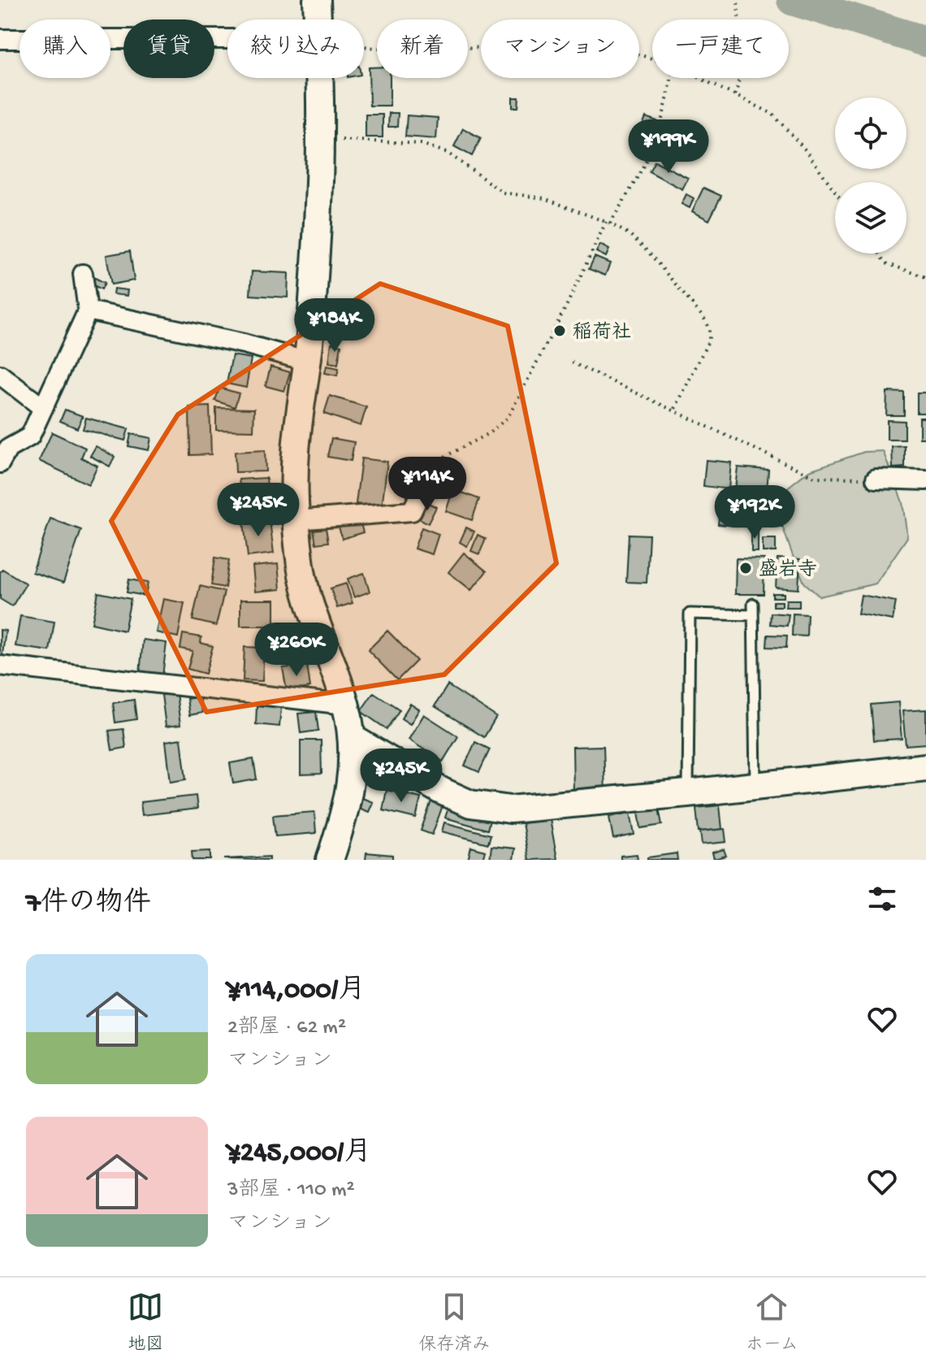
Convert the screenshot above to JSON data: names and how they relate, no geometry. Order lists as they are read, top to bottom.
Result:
{
  "places": ["稲荷社", "盛岩寺"],
  "page": {
    "chip": [
      "購入",
      "賃貸",
      "絞り込み",
      "新着",
      "マンション",
      "一戸建て"
    ],
    "price": [
      "¥199K",
      "¥184K",
      "¥114K",
      "¥245K",
      "¥192K",
      "¥260K",
      "¥245K"
    ],
    "heading": "7件の物件",
    "list": [
      {
        "name": "¥114,000/月",
        "note": "2部屋 · 62 m² · マンション"
      },
      {
        "name": "¥245,000/月",
        "note": "3部屋 · 110 m² · マンション"
      }
    ],
    "tabs": ["地図", "保存済み", "ホーム"]
  }
}
